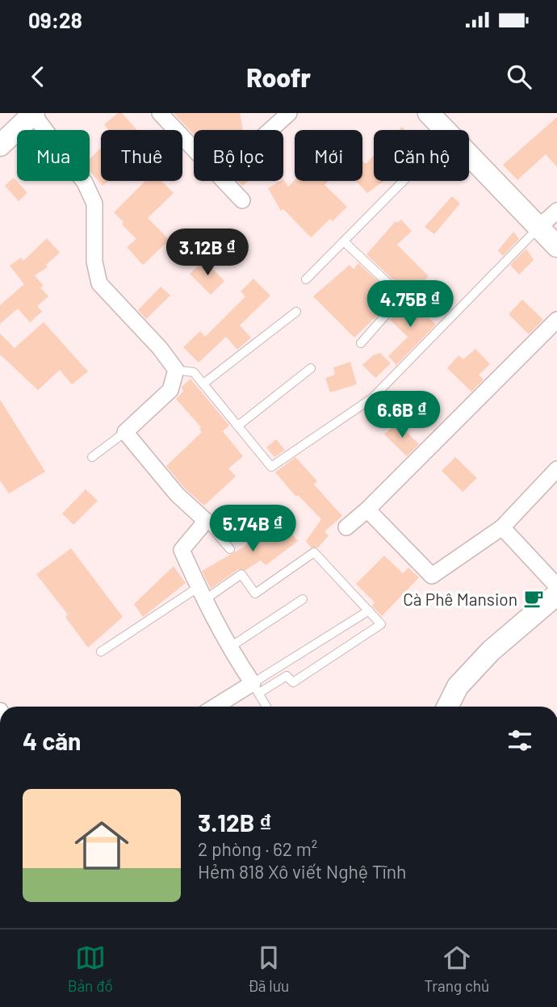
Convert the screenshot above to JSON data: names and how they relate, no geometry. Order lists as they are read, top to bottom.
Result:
{
  "places": {
    "cafe": ["Cà Phê Mansion"]
  },
  "page": {
    "status": "09:28",
    "header": "Roofr",
    "chip": [
      "Mua",
      "Thuê",
      "Bộ lọc",
      "Mới",
      "Căn hộ"
    ],
    "price": [
      "3.12B ₫",
      "4.75B ₫",
      "6.6B ₫",
      "5.74B ₫"
    ],
    "heading": "4 căn",
    "list": [
      {
        "name": "3.12B ₫",
        "note": "2 phòng · 62 m² · Hẻm 818 Xô viết Nghệ Tĩnh"
      }
    ],
    "tabs": ["Bản đồ", "Đã lưu", "Trang chủ"]
  }
}
